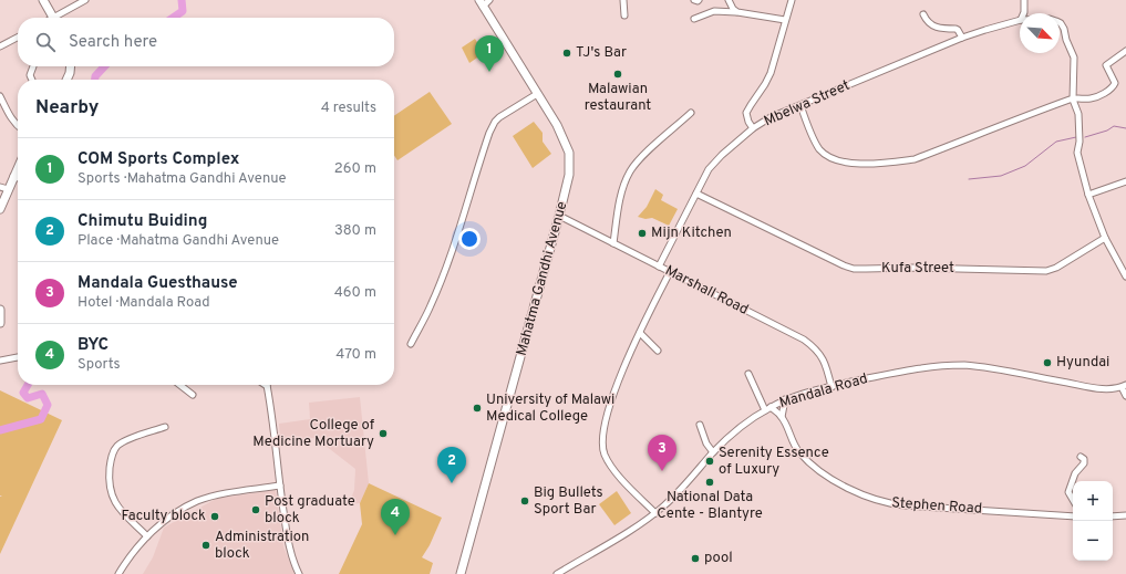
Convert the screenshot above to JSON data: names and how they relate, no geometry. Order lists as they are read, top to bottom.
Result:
{
  "streets": {
    "main road": ["Mahatma Gandhi Avenue"],
    "street": [
      "Mbelwa Street",
      "Kufa Street",
      "Marshall Road",
      "Mandala Road",
      "Stephen Road"
    ]
  },
  "crossings": [
    ["Mbelwa Street", "Kufa Street"],
    ["Mbelwa Street", "Marshall Road"],
    ["Mahatma Gandhi Avenue", "Marshall Road"],
    ["Marshall Road", "Mandala Road"],
    ["Mandala Road", "Stephen Road"]
  ],
  "places": [
    "TJ's Bar",
    "Malawian restaurant",
    "Mijn Kitchen",
    "Hyundai",
    "University of Malawi Medical College",
    "College of Medicine Mortuary",
    "Serenity Essence of Luxury",
    "National Data Cente - Blantyre",
    "Big Bullets Sport Bar",
    "Post graduate block",
    "Faculty block",
    "Administration block",
    "pool"
  ],
  "north": "bottom right",
  "page": {
    "search": "Search here",
    "pins": [
      "1",
      "3",
      "2",
      "4"
    ],
    "heading": ["Nearby", "4 results"],
    "list": [
      {
        "mark": "1",
        "name": "COM Sports Complex",
        "note": "Sports · Mahatma Gandhi Avenue",
        "value": "260 m"
      },
      {
        "mark": "2",
        "name": "Chimutu Buiding",
        "note": "Place · Mahatma Gandhi Avenue",
        "value": "380 m"
      },
      {
        "mark": "3",
        "name": "Mandala Guesthause",
        "note": "Hotel · Mandala Road",
        "value": "460 m"
      },
      {
        "mark": "4",
        "name": "BYC",
        "note": "Sports",
        "value": "470 m"
      }
    ],
    "map_buttons": ["+", "−"]
  }
}
